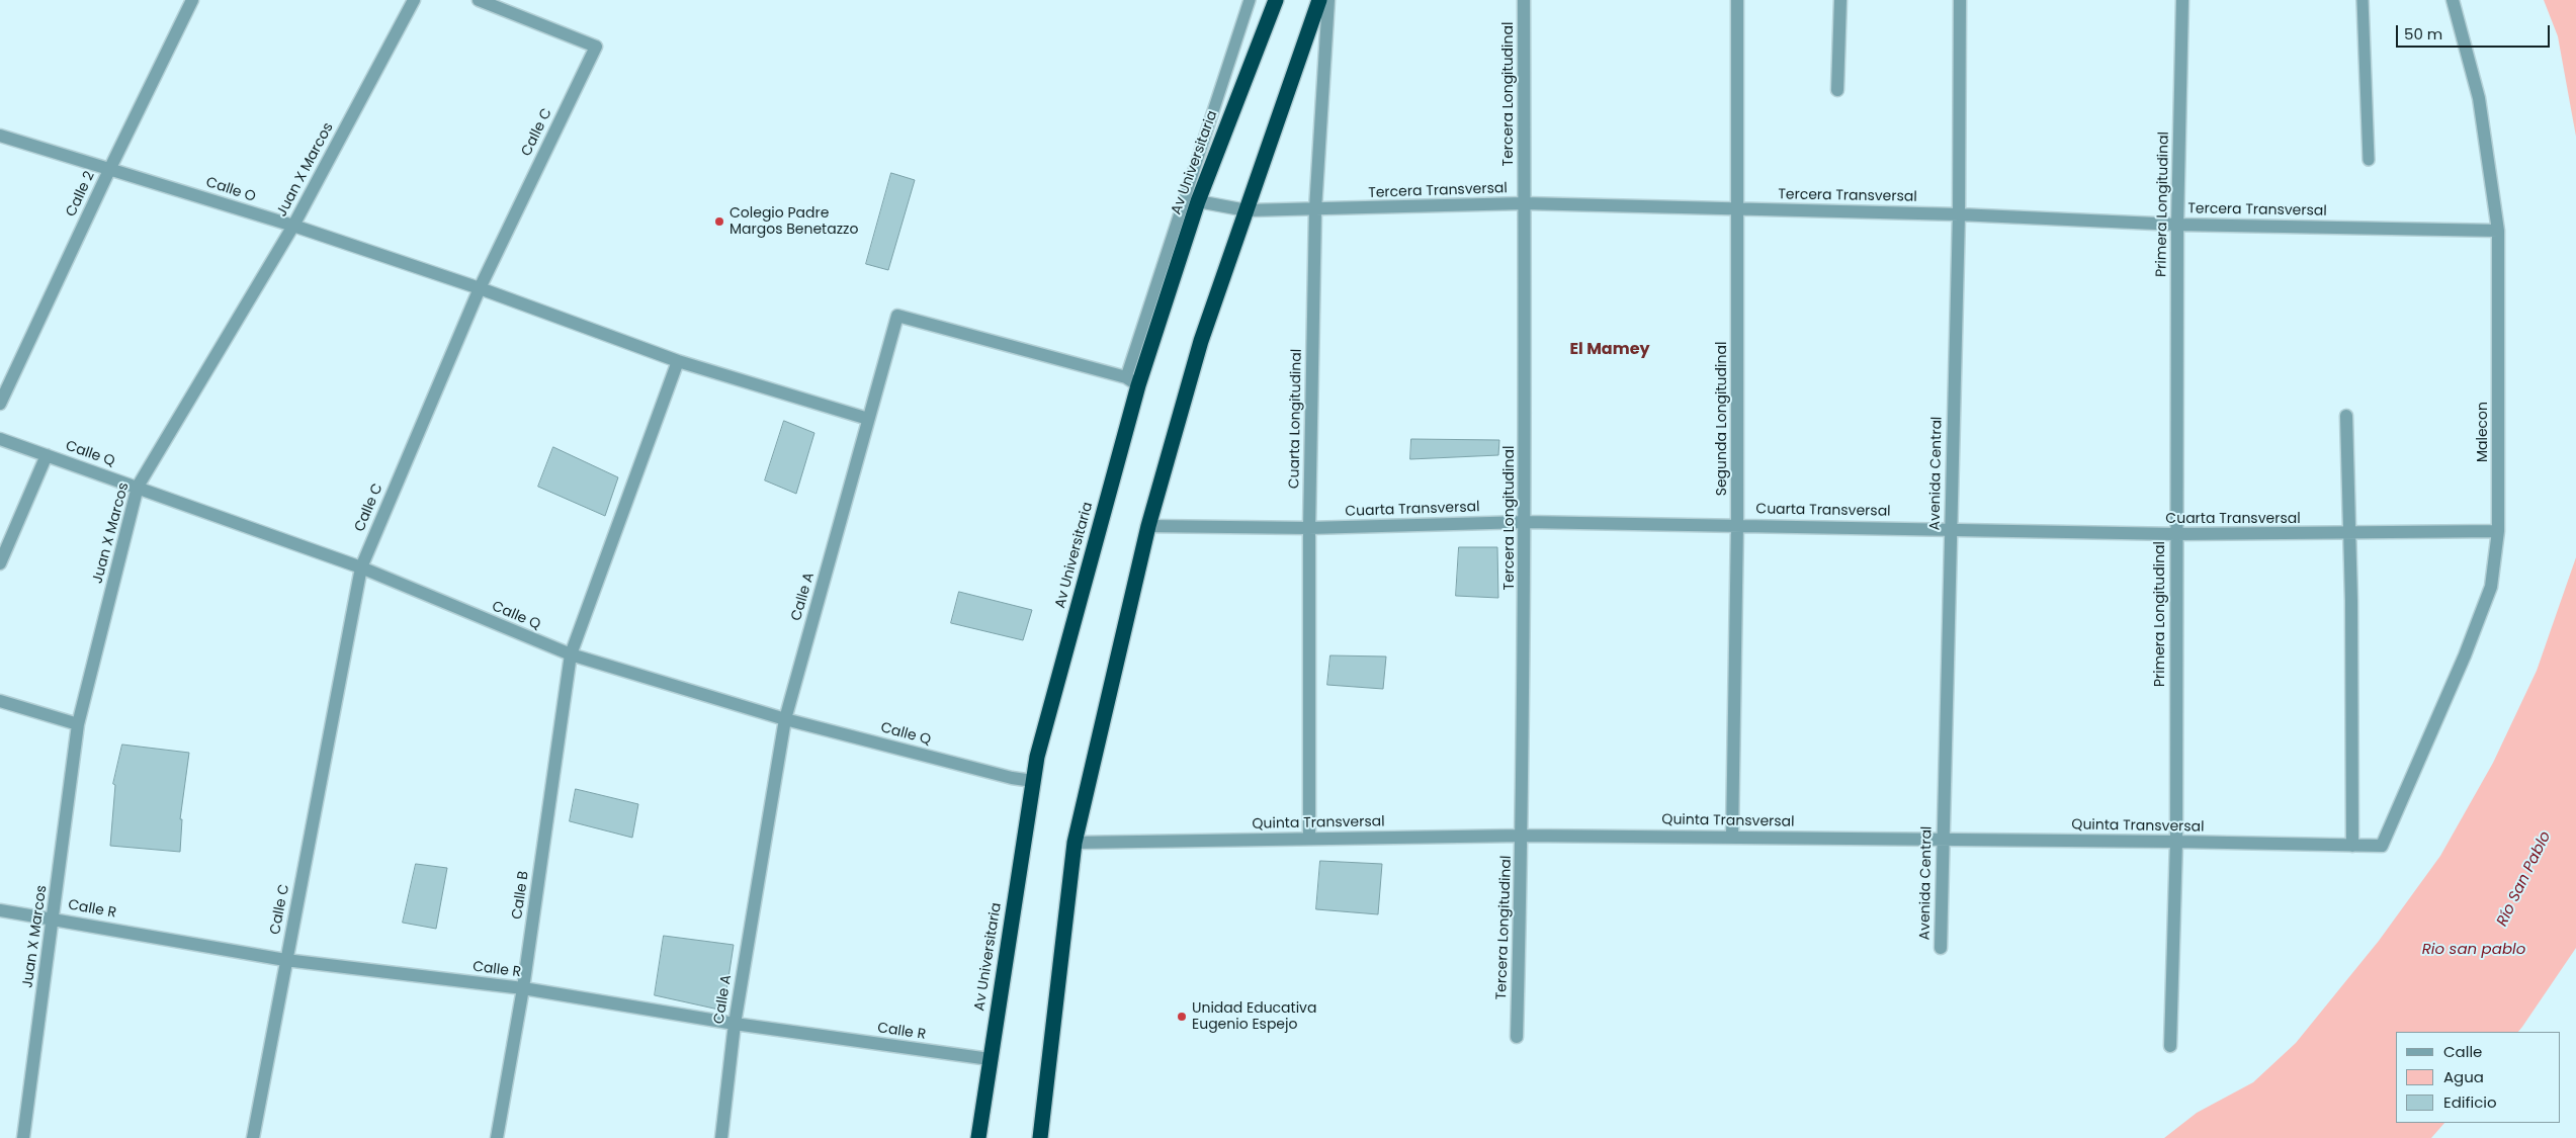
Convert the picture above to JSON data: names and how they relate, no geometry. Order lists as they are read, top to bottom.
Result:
{
  "streets": {
    "highway": ["Av Universitaria"],
    "street": [
      "Tercera Longitudinal",
      "Calle C",
      "Juan X Marcos",
      "Calle O",
      "Tercera Transversal",
      "Calle 2",
      "Primera Longitudinal",
      "Cuarta Longitudinal",
      "Segunda Longitudinal",
      "Malecon",
      "Calle Q",
      "Avenida Central",
      "Cuarta Transversal",
      "Calle A",
      "Quinta Transversal",
      "Calle B",
      "Calle R"
    ]
  },
  "crossings": [
    ["Tercera Longitudinal", "Tercera Transversal"],
    ["Tercera Longitudinal", "Cuarta Transversal"],
    ["Tercera Longitudinal", "Quinta Transversal"],
    ["Calle C", "Calle O"],
    ["Calle C", "Calle Q"],
    ["Calle C", "Calle R"],
    ["Av Universitaria", "Tercera Transversal"],
    ["Av Universitaria", "Calle Q"],
    ["Av Universitaria", "Calle A"],
    ["Av Universitaria", "Calle R"],
    ["Juan X Marcos", "Calle O"],
    ["Juan X Marcos", "Calle Q"],
    ["Juan X Marcos", "Calle R"],
    ["Calle O", "Calle 2"],
    ["Calle O", "Calle A"],
    ["Calle O", "Calle B"],
    ["Tercera Transversal", "Primera Longitudinal"],
    ["Tercera Transversal", "Cuarta Longitudinal"],
    ["Tercera Transversal", "Segunda Longitudinal"],
    ["Tercera Transversal", "Malecon"],
    ["Tercera Transversal", "Avenida Central"],
    ["Primera Longitudinal", "Cuarta Transversal"],
    ["Primera Longitudinal", "Quinta Transversal"],
    ["Cuarta Longitudinal", "Cuarta Transversal"],
    ["Cuarta Longitudinal", "Quinta Transversal"],
    ["Segunda Longitudinal", "Cuarta Transversal"],
    ["Segunda Longitudinal", "Quinta Transversal"],
    ["Malecon", "Cuarta Transversal"],
    ["Malecon", "Quinta Transversal"],
    ["Calle Q", "Calle A"],
    ["Calle Q", "Calle B"],
    ["Avenida Central", "Cuarta Transversal"],
    ["Avenida Central", "Quinta Transversal"],
    ["Calle A", "Calle R"],
    ["Calle B", "Calle R"]
  ],
  "districts": ["El Mamey"],
  "water": ["Río San Pablo", "Rio san pablo"],
  "places": ["Colegio Padre Margos Benetazzo", "Unidad Educativa Eugenio Espejo"],
  "legend": ["Calle", "Agua", "Edificio"],
  "scale_bar": "50 m"
}
